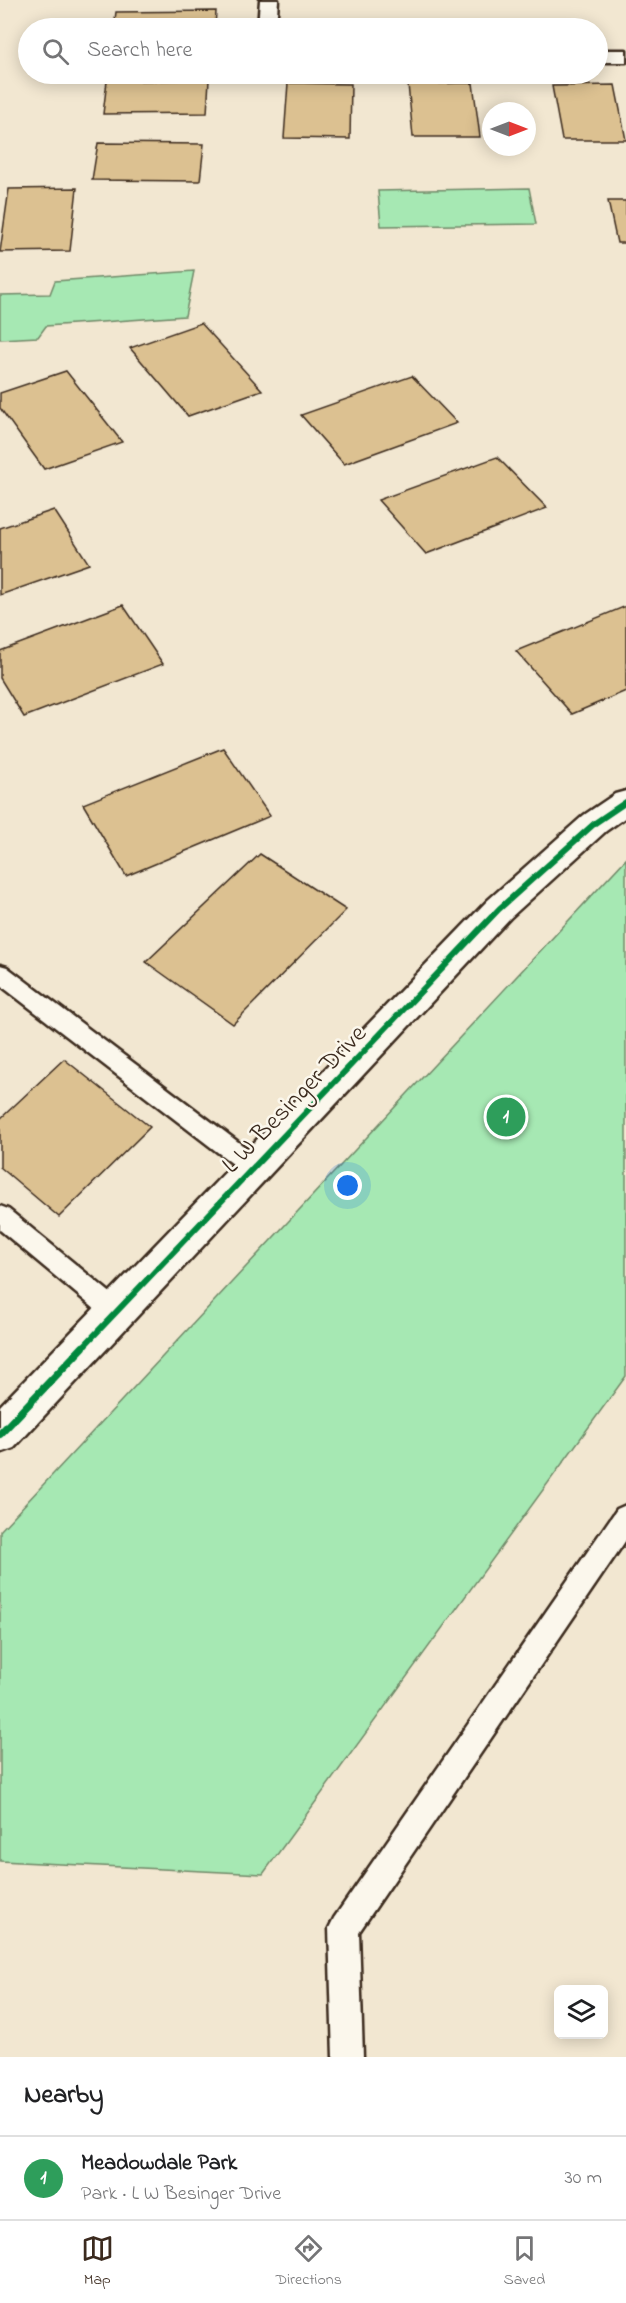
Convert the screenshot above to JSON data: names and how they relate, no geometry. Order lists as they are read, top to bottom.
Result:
{
  "streets": {
    "street": ["L W Besinger Drive"]
  },
  "north": "right",
  "page": {
    "search": "Search here",
    "pins": "1",
    "heading": "Nearby",
    "list": [
      {
        "mark": "1",
        "name": "Meadowdale Park",
        "note": "Park · L W Besinger Drive",
        "value": "30 m"
      }
    ],
    "nav": ["Map", "Directions", "Saved"]
  }
}
